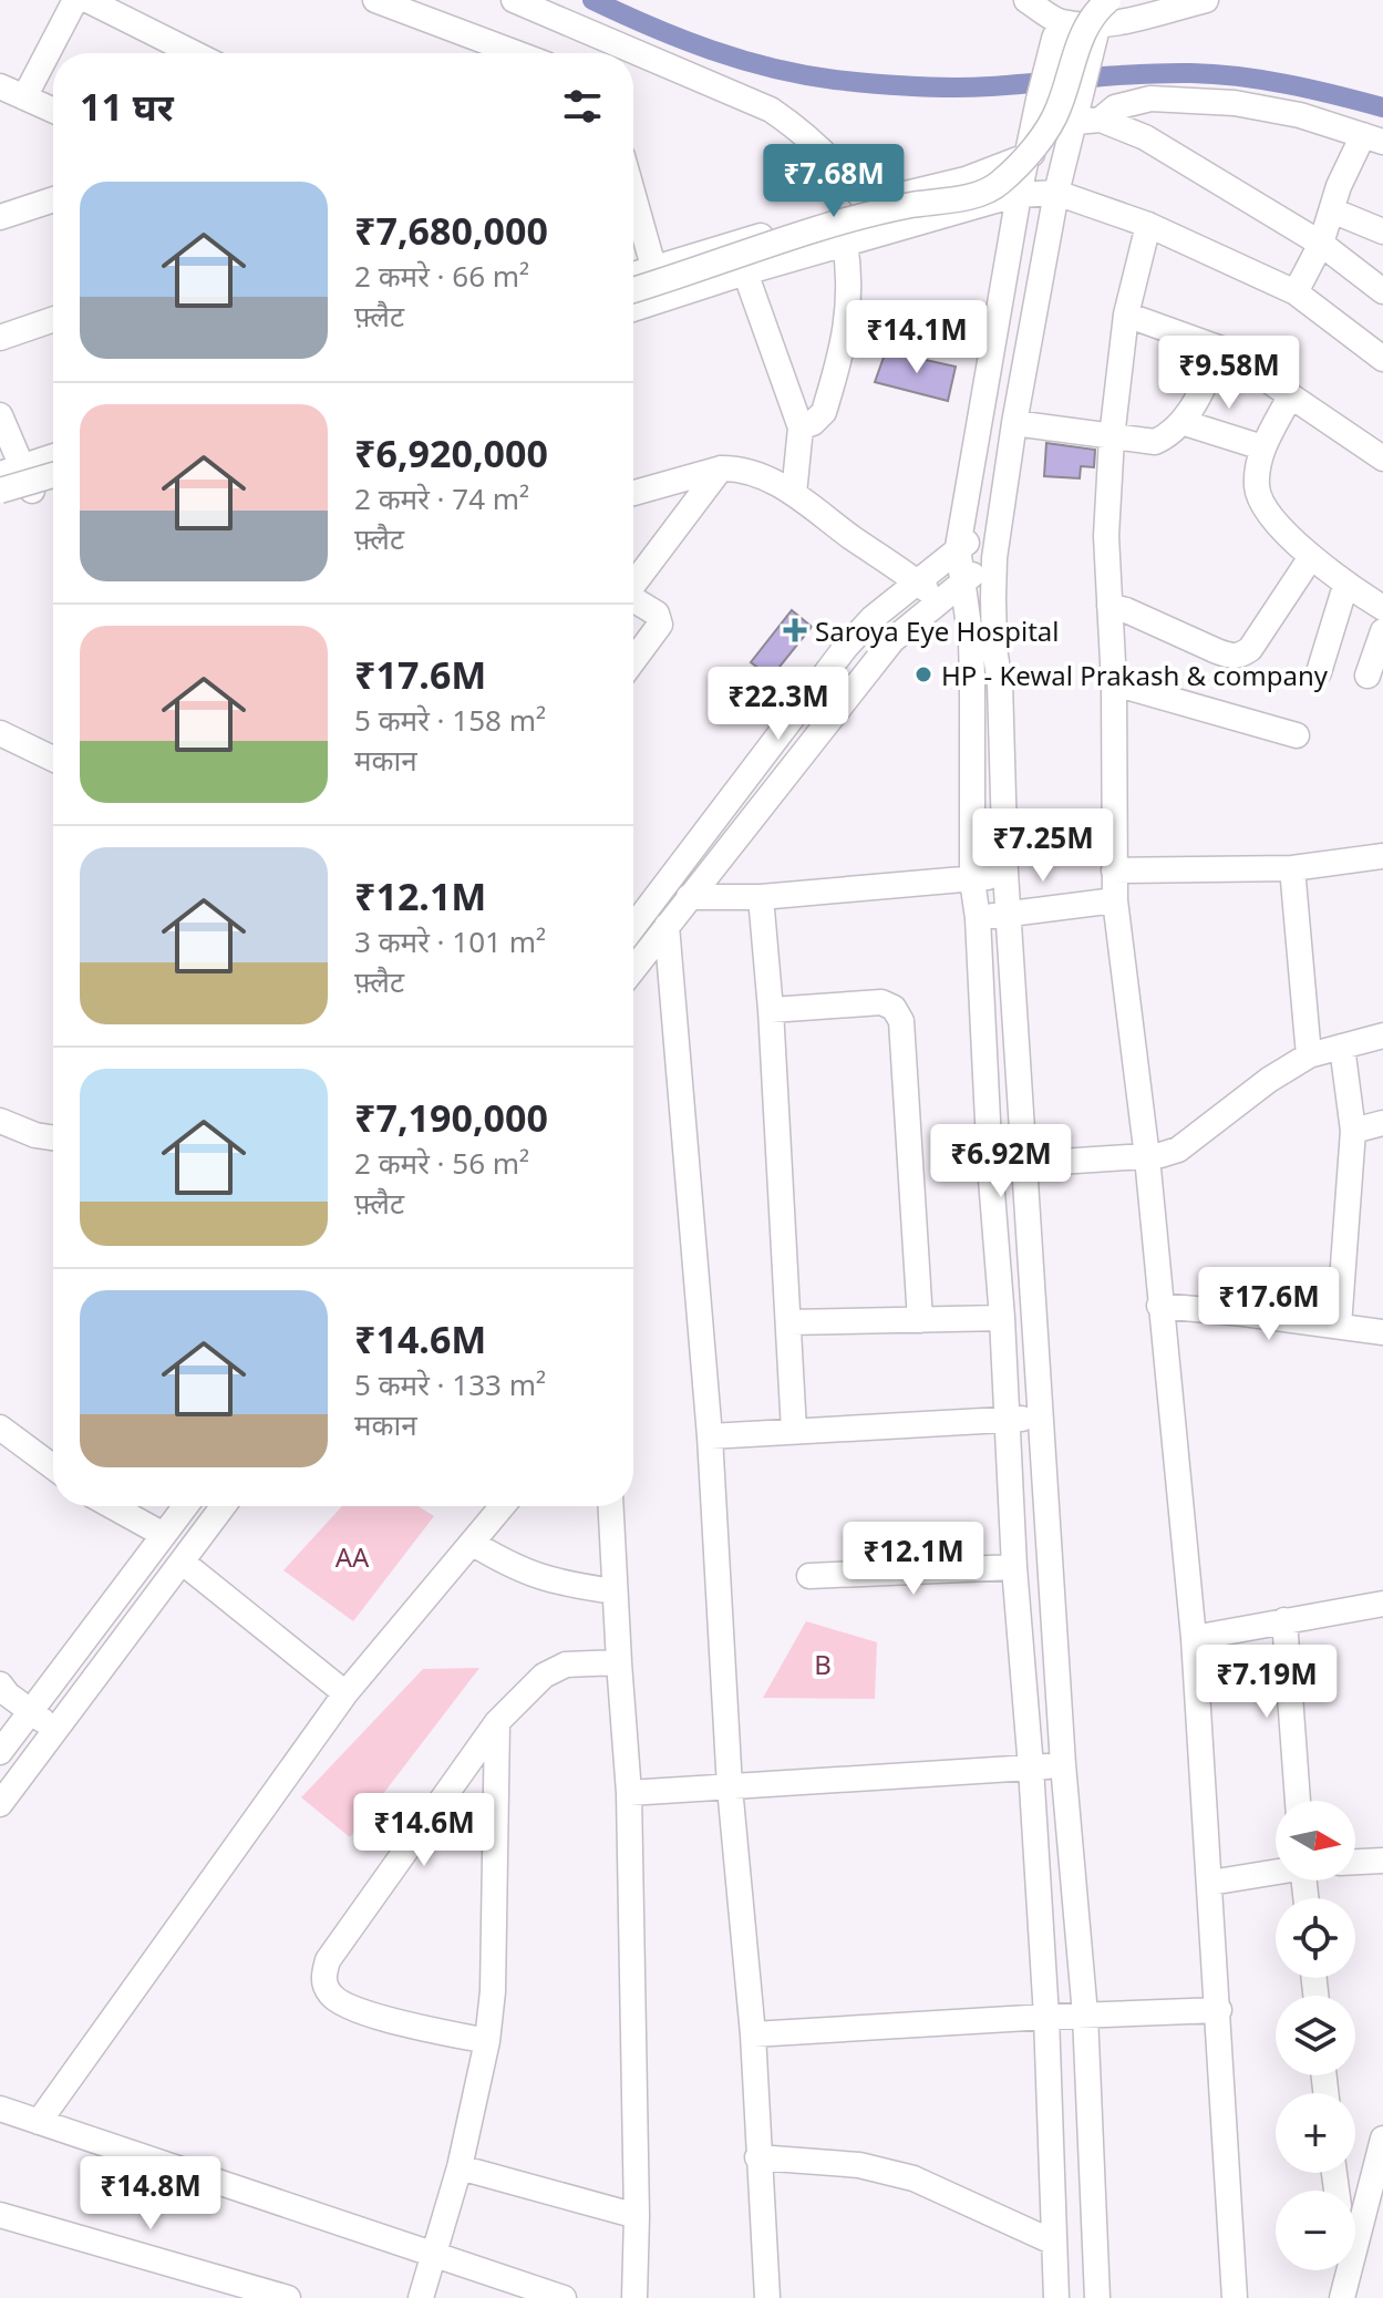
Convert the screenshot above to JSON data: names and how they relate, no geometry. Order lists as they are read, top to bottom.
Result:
{
  "parks": ["AA", "B"],
  "places": {
    "health": ["Saroya Eye Hospital"],
    "other": ["HP - Kewal Prakash & company"]
  },
  "north": "right",
  "page": {
    "heading": "11 घर",
    "price": [
      "₹7.68M",
      "₹14.1M",
      "₹9.58M",
      "₹22.3M",
      "₹7.25M",
      "₹6.92M",
      "₹17.6M",
      "₹12.1M",
      "₹7.19M",
      "₹14.6M",
      "₹14.8M"
    ],
    "list": [
      {
        "name": "₹7,680,000",
        "note": "2 कमरे · 66 m² · फ़्लैट"
      },
      {
        "name": "₹6,920,000",
        "note": "2 कमरे · 74 m² · फ़्लैट"
      },
      {
        "name": "₹17.6M",
        "note": "5 कमरे · 158 m² · मकान"
      },
      {
        "name": "₹12.1M",
        "note": "3 कमरे · 101 m² · फ़्लैट"
      },
      {
        "name": "₹7,190,000",
        "note": "2 कमरे · 56 m² · फ़्लैट"
      },
      {
        "name": "₹14.6M",
        "note": "5 कमरे · 133 m² · मकान"
      }
    ],
    "map_buttons": ["+", "−"]
  }
}
